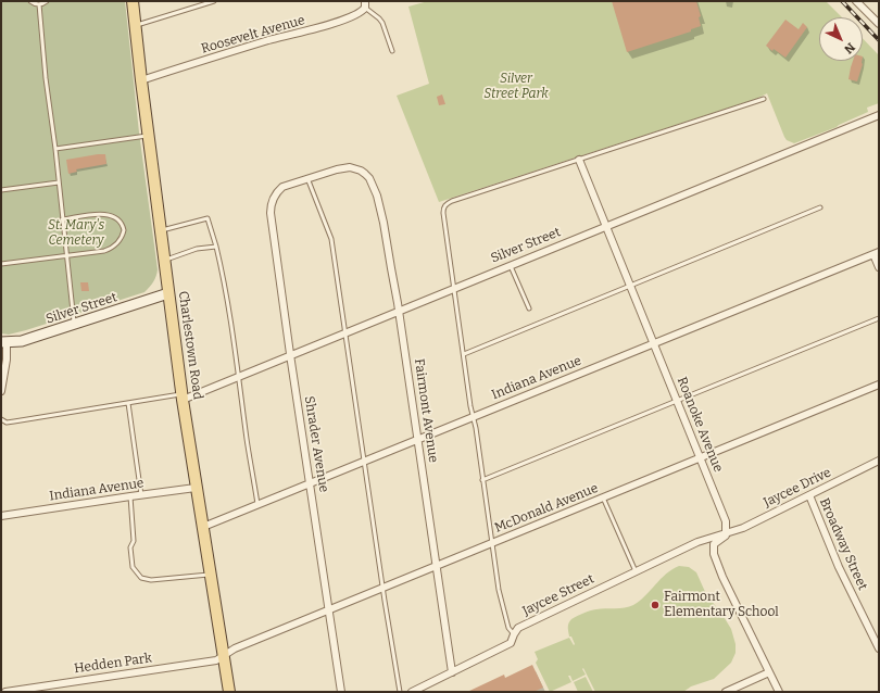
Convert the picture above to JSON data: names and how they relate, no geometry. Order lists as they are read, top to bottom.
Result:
{
  "streets": {
    "main road": ["Silver Street", "Charlestown Road"],
    "street": [
      "Roosevelt Avenue",
      "Indiana Avenue",
      "Fairmont Avenue",
      "Roanoke Avenue",
      "Shrader Avenue",
      "Jaycee Drive",
      "McDonald Avenue",
      "Broadway Street",
      "Jaycee Street",
      "Hedden Park"
    ]
  },
  "crossings": [
    ["Roosevelt Avenue", "Charlestown Road"],
    ["Silver Street", "Charlestown Road"],
    ["Silver Street", "Fairmont Avenue"],
    ["Silver Street", "Roanoke Avenue"],
    ["Silver Street", "Shrader Avenue"],
    ["Charlestown Road", "Indiana Avenue"],
    ["Charlestown Road", "McDonald Avenue"],
    ["Charlestown Road", "Hedden Park"],
    ["Indiana Avenue", "Fairmont Avenue"],
    ["Indiana Avenue", "Roanoke Avenue"],
    ["Indiana Avenue", "Shrader Avenue"],
    ["Fairmont Avenue", "Shrader Avenue"],
    ["Fairmont Avenue", "McDonald Avenue"],
    ["Fairmont Avenue", "Jaycee Street"],
    ["Roanoke Avenue", "Jaycee Drive"],
    ["Roanoke Avenue", "McDonald Avenue"],
    ["Roanoke Avenue", "Jaycee Street"],
    ["Shrader Avenue", "McDonald Avenue"],
    ["Jaycee Drive", "Broadway Street"],
    ["Jaycee Drive", "Jaycee Street"],
    ["McDonald Avenue", "Hedden Park"]
  ],
  "parks": ["Silver Street Park", "St. Mary's Cemetery"],
  "places": ["Fairmont Elementary School"],
  "north": "bottom right"
}
